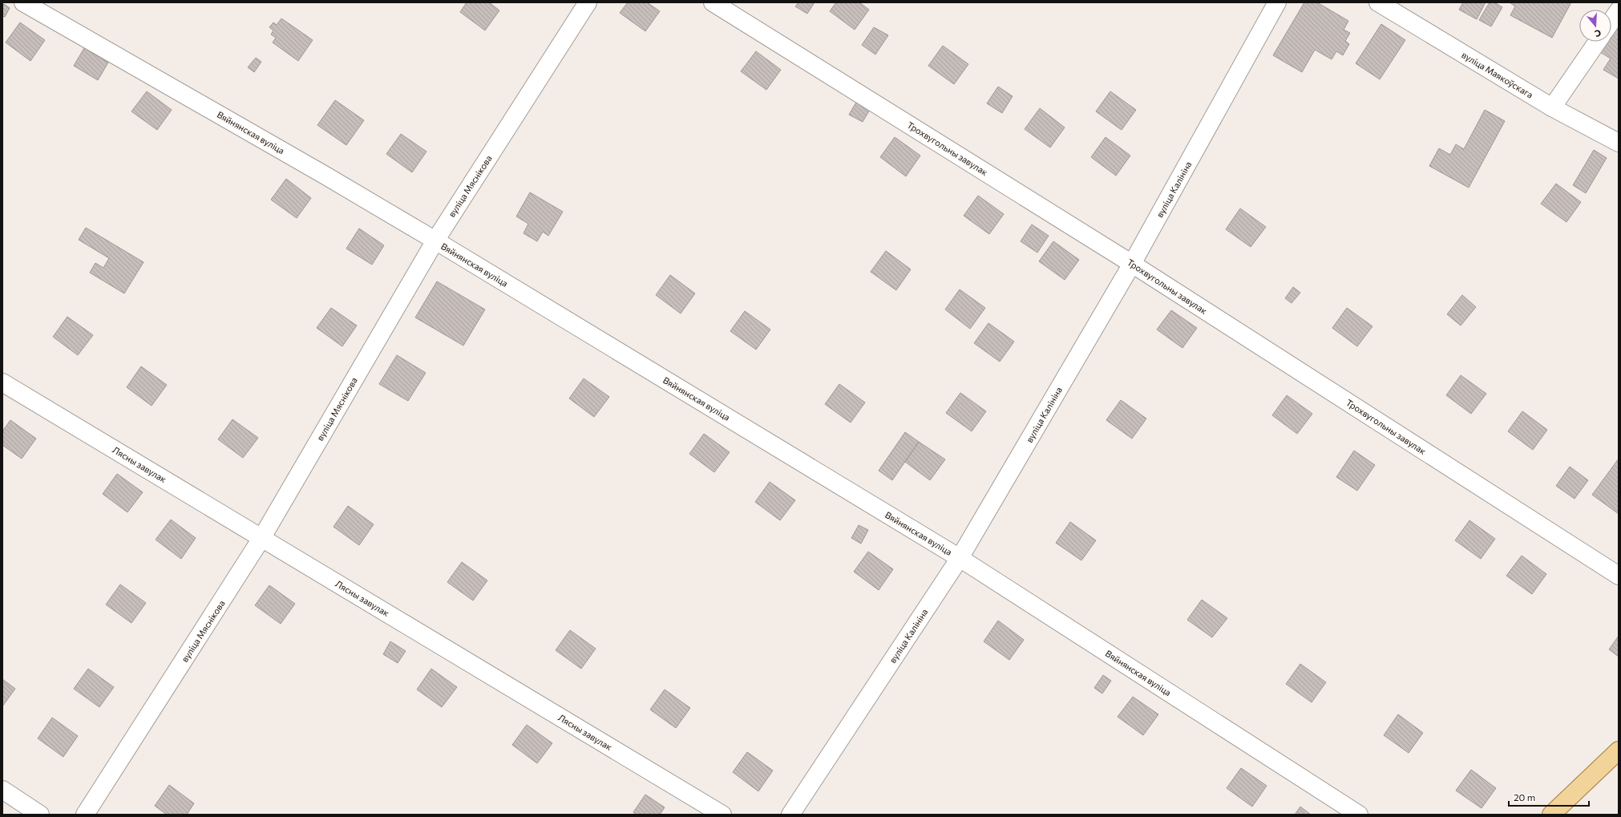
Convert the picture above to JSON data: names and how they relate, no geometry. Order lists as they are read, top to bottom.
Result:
{
  "streets": {
    "street": [
      "вуліца Маякоўскага",
      "Вяйнянская вуліца",
      "Трохвугольны завулак",
      "вуліца Мяснікова",
      "вуліца Калініна",
      "Лясны завулак"
    ]
  },
  "crossings": [
    ["Вяйнянская вуліца", "вуліца Мяснікова"],
    ["Вяйнянская вуліца", "вуліца Калініна"],
    ["Трохвугольны завулак", "вуліца Калініна"],
    ["вуліца Мяснікова", "Лясны завулак"]
  ],
  "scale_bar": "20 m",
  "north": "bottom"
}
